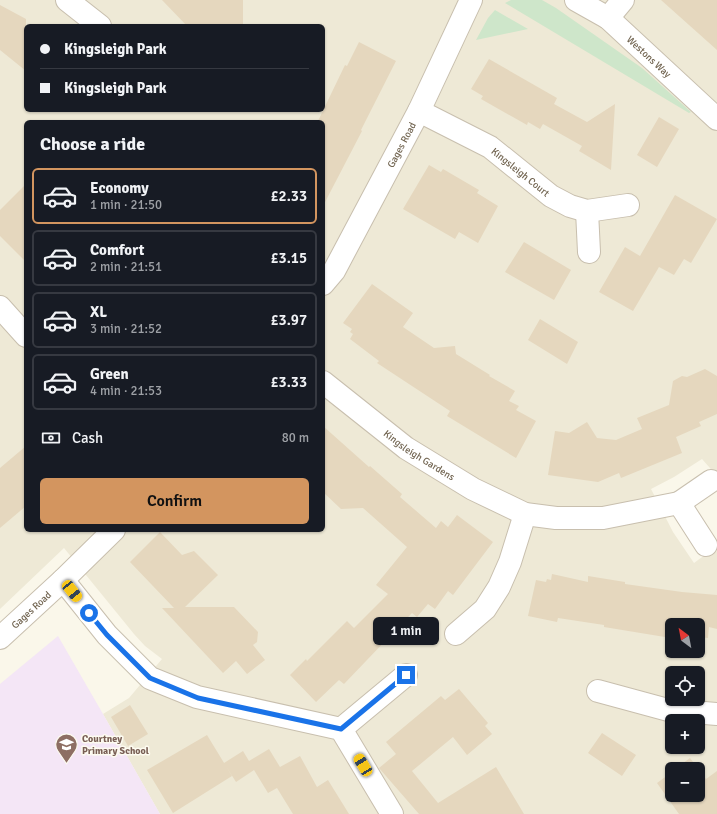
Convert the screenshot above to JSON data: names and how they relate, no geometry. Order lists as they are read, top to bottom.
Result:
{
  "streets": {
    "street": [
      "Westons Way",
      "Gages Road",
      "Kingsleigh Court",
      "Kingsleigh Gardens"
    ]
  },
  "crossings": [
    ["Gages Road", "Kingsleigh Court"]
  ],
  "places": {
    "school or university": ["Courtney Primary School"]
  },
  "north": "top left",
  "page": {
    "banner": ["Kingsleigh Park", "Kingsleigh Park"],
    "heading": "Choose a ride",
    "list": [
      {
        "name": "Economy",
        "note": "1 min · 21:50",
        "value": "£2.33"
      },
      {
        "name": "Comfort",
        "note": "2 min · 21:51",
        "value": "£3.15"
      },
      {
        "name": "XL",
        "note": "3 min · 21:52",
        "value": "£3.97"
      },
      {
        "name": "Green",
        "note": "4 min · 21:53",
        "value": "£3.33"
      }
    ],
    "pay": ["Cash", "80 m"],
    "buttons": "Confirm",
    "bubble": "1 min",
    "map_buttons": ["+", "−"]
  }
}
